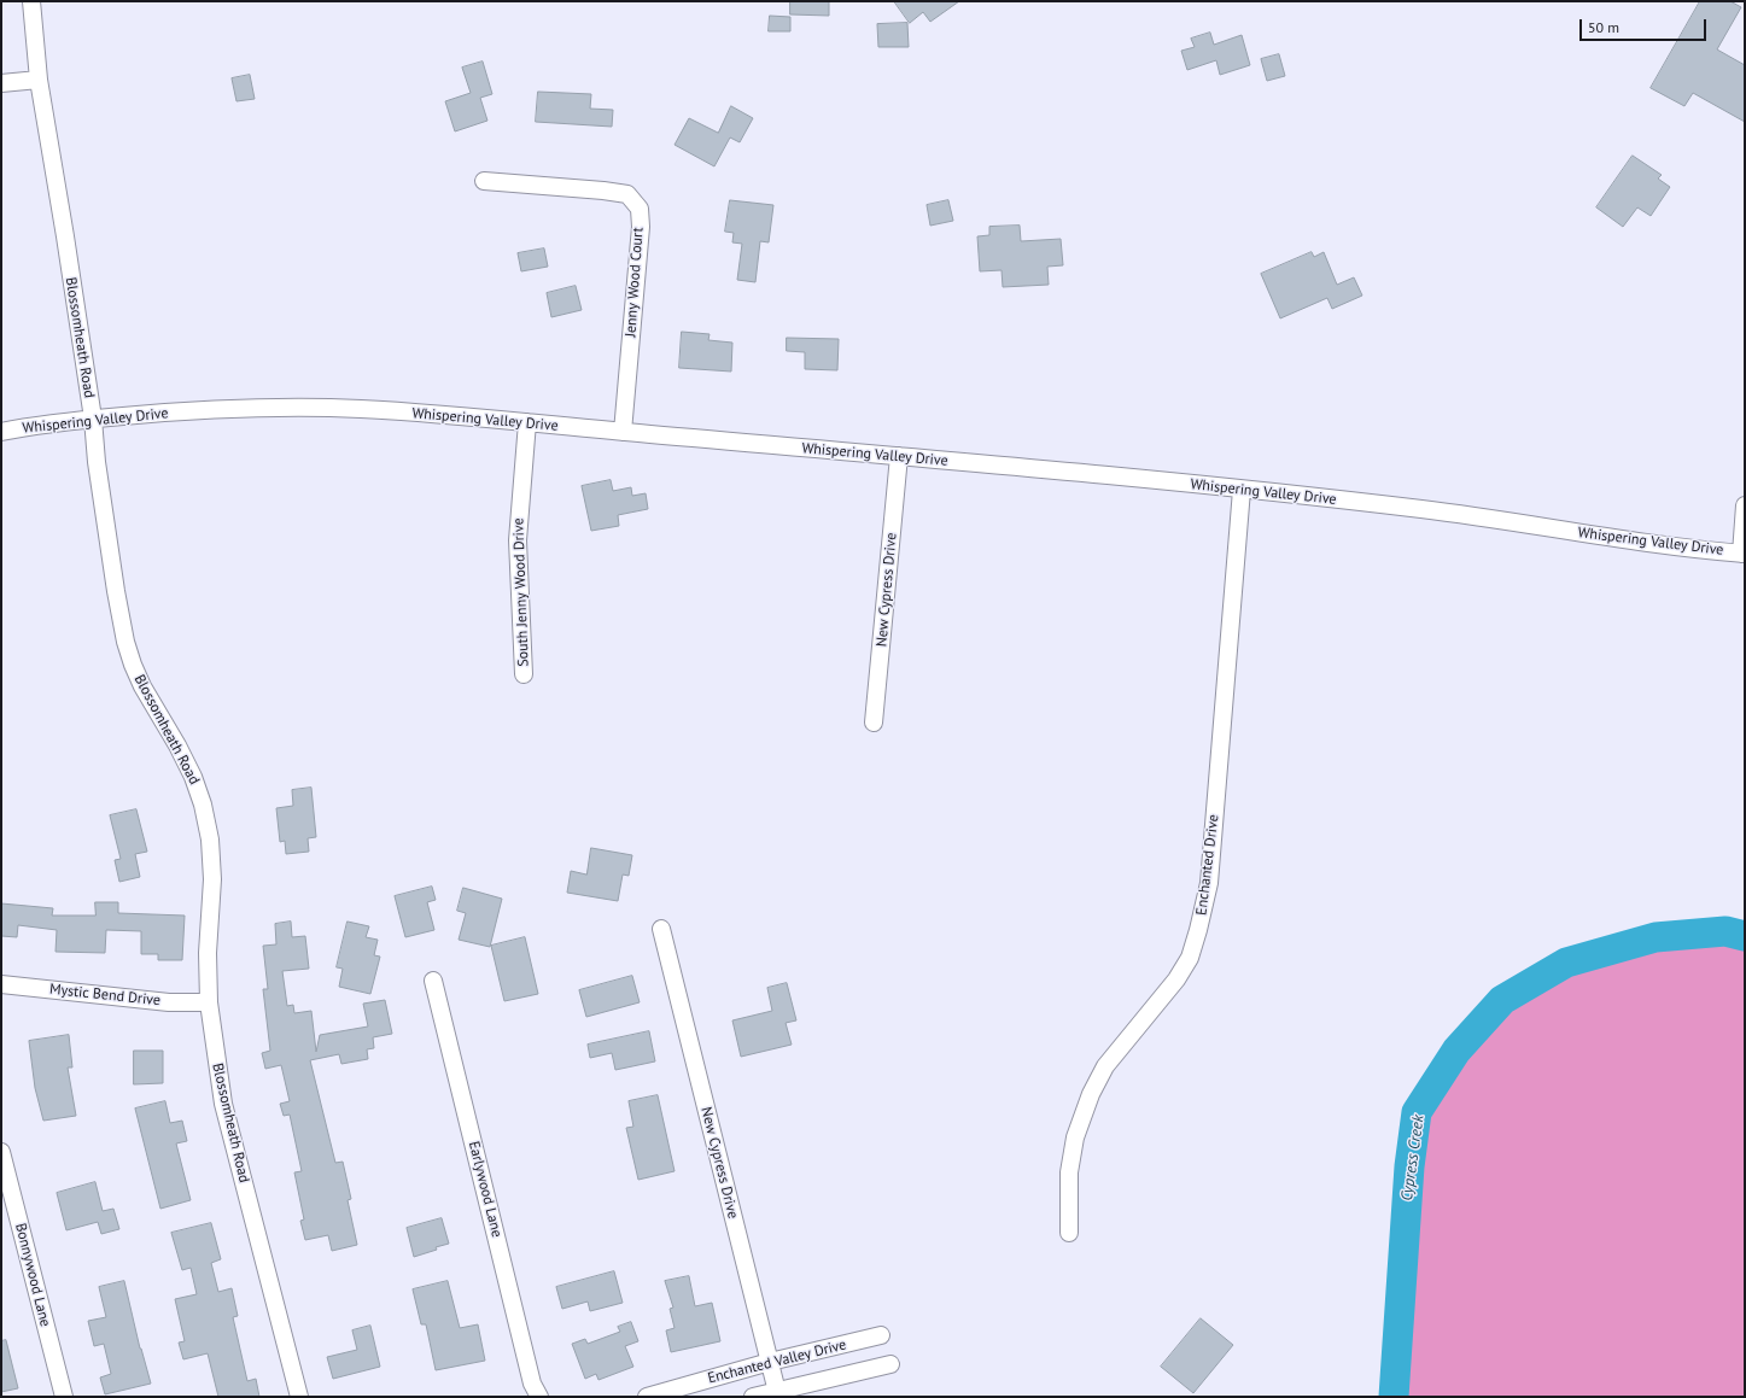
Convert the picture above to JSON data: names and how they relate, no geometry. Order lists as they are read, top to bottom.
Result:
{
  "streets": {
    "street": [
      "Jenny Wood Court",
      "Blossomheath Road",
      "Whispering Valley Drive",
      "New Cypress Drive",
      "South Jenny Wood Drive",
      "Enchanted Drive",
      "Mystic Bend Drive",
      "Earlywood Lane",
      "Bonnywood Lane",
      "Enchanted Valley Drive"
    ]
  },
  "crossings": [
    ["Jenny Wood Court", "Whispering Valley Drive"],
    ["Blossomheath Road", "Whispering Valley Drive"],
    ["Blossomheath Road", "Mystic Bend Drive"],
    ["Whispering Valley Drive", "New Cypress Drive"],
    ["Whispering Valley Drive", "South Jenny Wood Drive"],
    ["Whispering Valley Drive", "Enchanted Drive"],
    ["New Cypress Drive", "Enchanted Valley Drive"]
  ],
  "water": ["Cypress Creek"],
  "scale_bar": "50 m"
}
